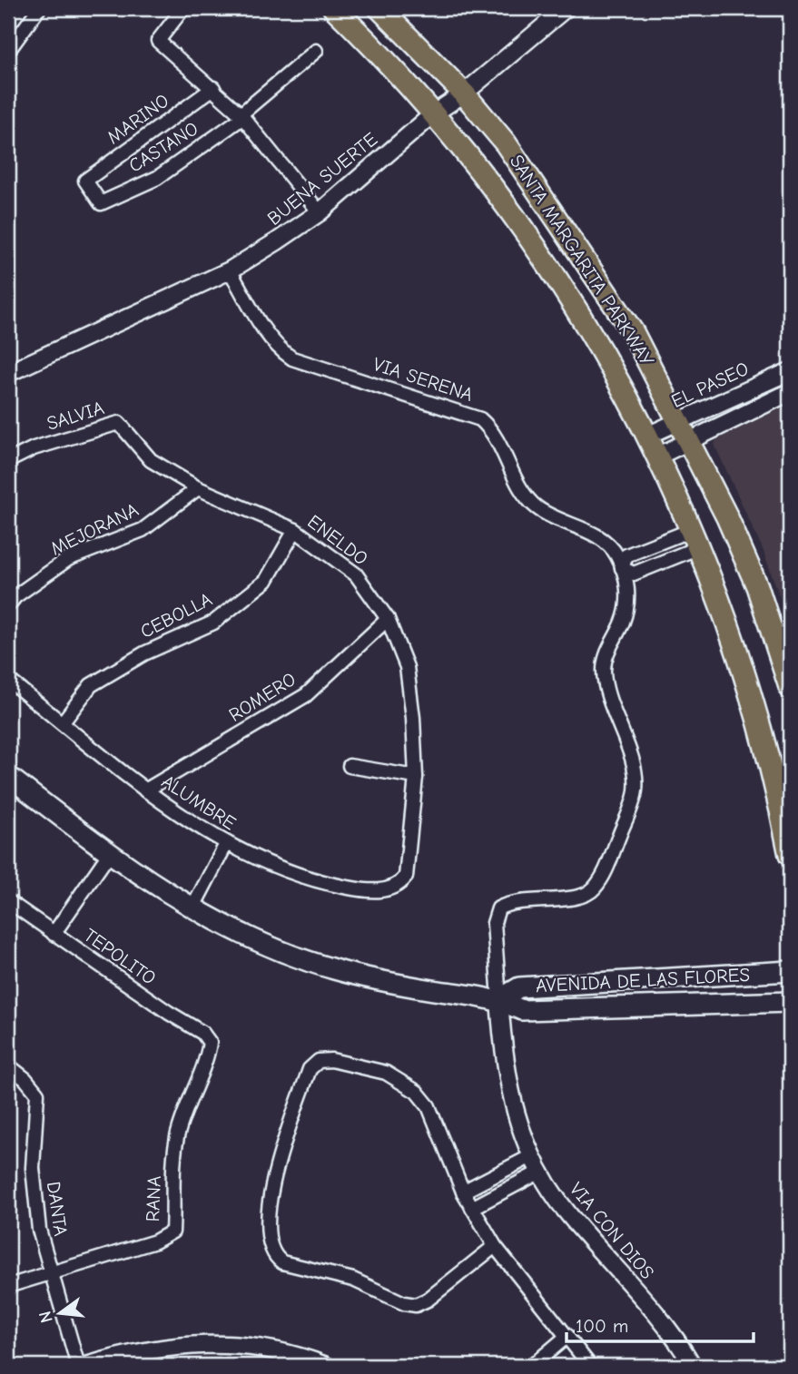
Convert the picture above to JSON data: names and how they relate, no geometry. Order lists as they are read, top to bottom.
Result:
{
  "streets": {
    "main road": ["SANTA MARGARITA PARKWAY", "AVENIDA DE LAS FLORES"],
    "street": [
      "MARINO",
      "CASTANO",
      "BUENA SUERTE",
      "VIA SERENA",
      "EL PASEO",
      "SALVIA",
      "MEJORANA",
      "ENELDO",
      "CEBOLLA",
      "ROMERO",
      "ALUMBRE",
      "TEPOLITO",
      "RANA",
      "DANTA",
      "VIA CON DIOS"
    ]
  },
  "crossings": [
    ["MARINO", "CASTANO"],
    ["BUENA SUERTE", "SANTA MARGARITA PARKWAY"],
    ["BUENA SUERTE", "VIA SERENA"],
    ["SANTA MARGARITA PARKWAY", "EL PASEO"],
    ["VIA SERENA", "AVENIDA DE LAS FLORES"],
    ["VIA SERENA", "VIA CON DIOS"],
    ["SALVIA", "ENELDO"],
    ["MEJORANA", "ENELDO"],
    ["ENELDO", "CEBOLLA"],
    ["ENELDO", "ROMERO"],
    ["ENELDO", "ALUMBRE"],
    ["CEBOLLA", "ALUMBRE"],
    ["ROMERO", "ALUMBRE"],
    ["TEPOLITO", "RANA"],
    ["AVENIDA DE LAS FLORES", "VIA CON DIOS"],
    ["RANA", "DANTA"]
  ],
  "scale_bar": "100 m",
  "north": "left"
}
